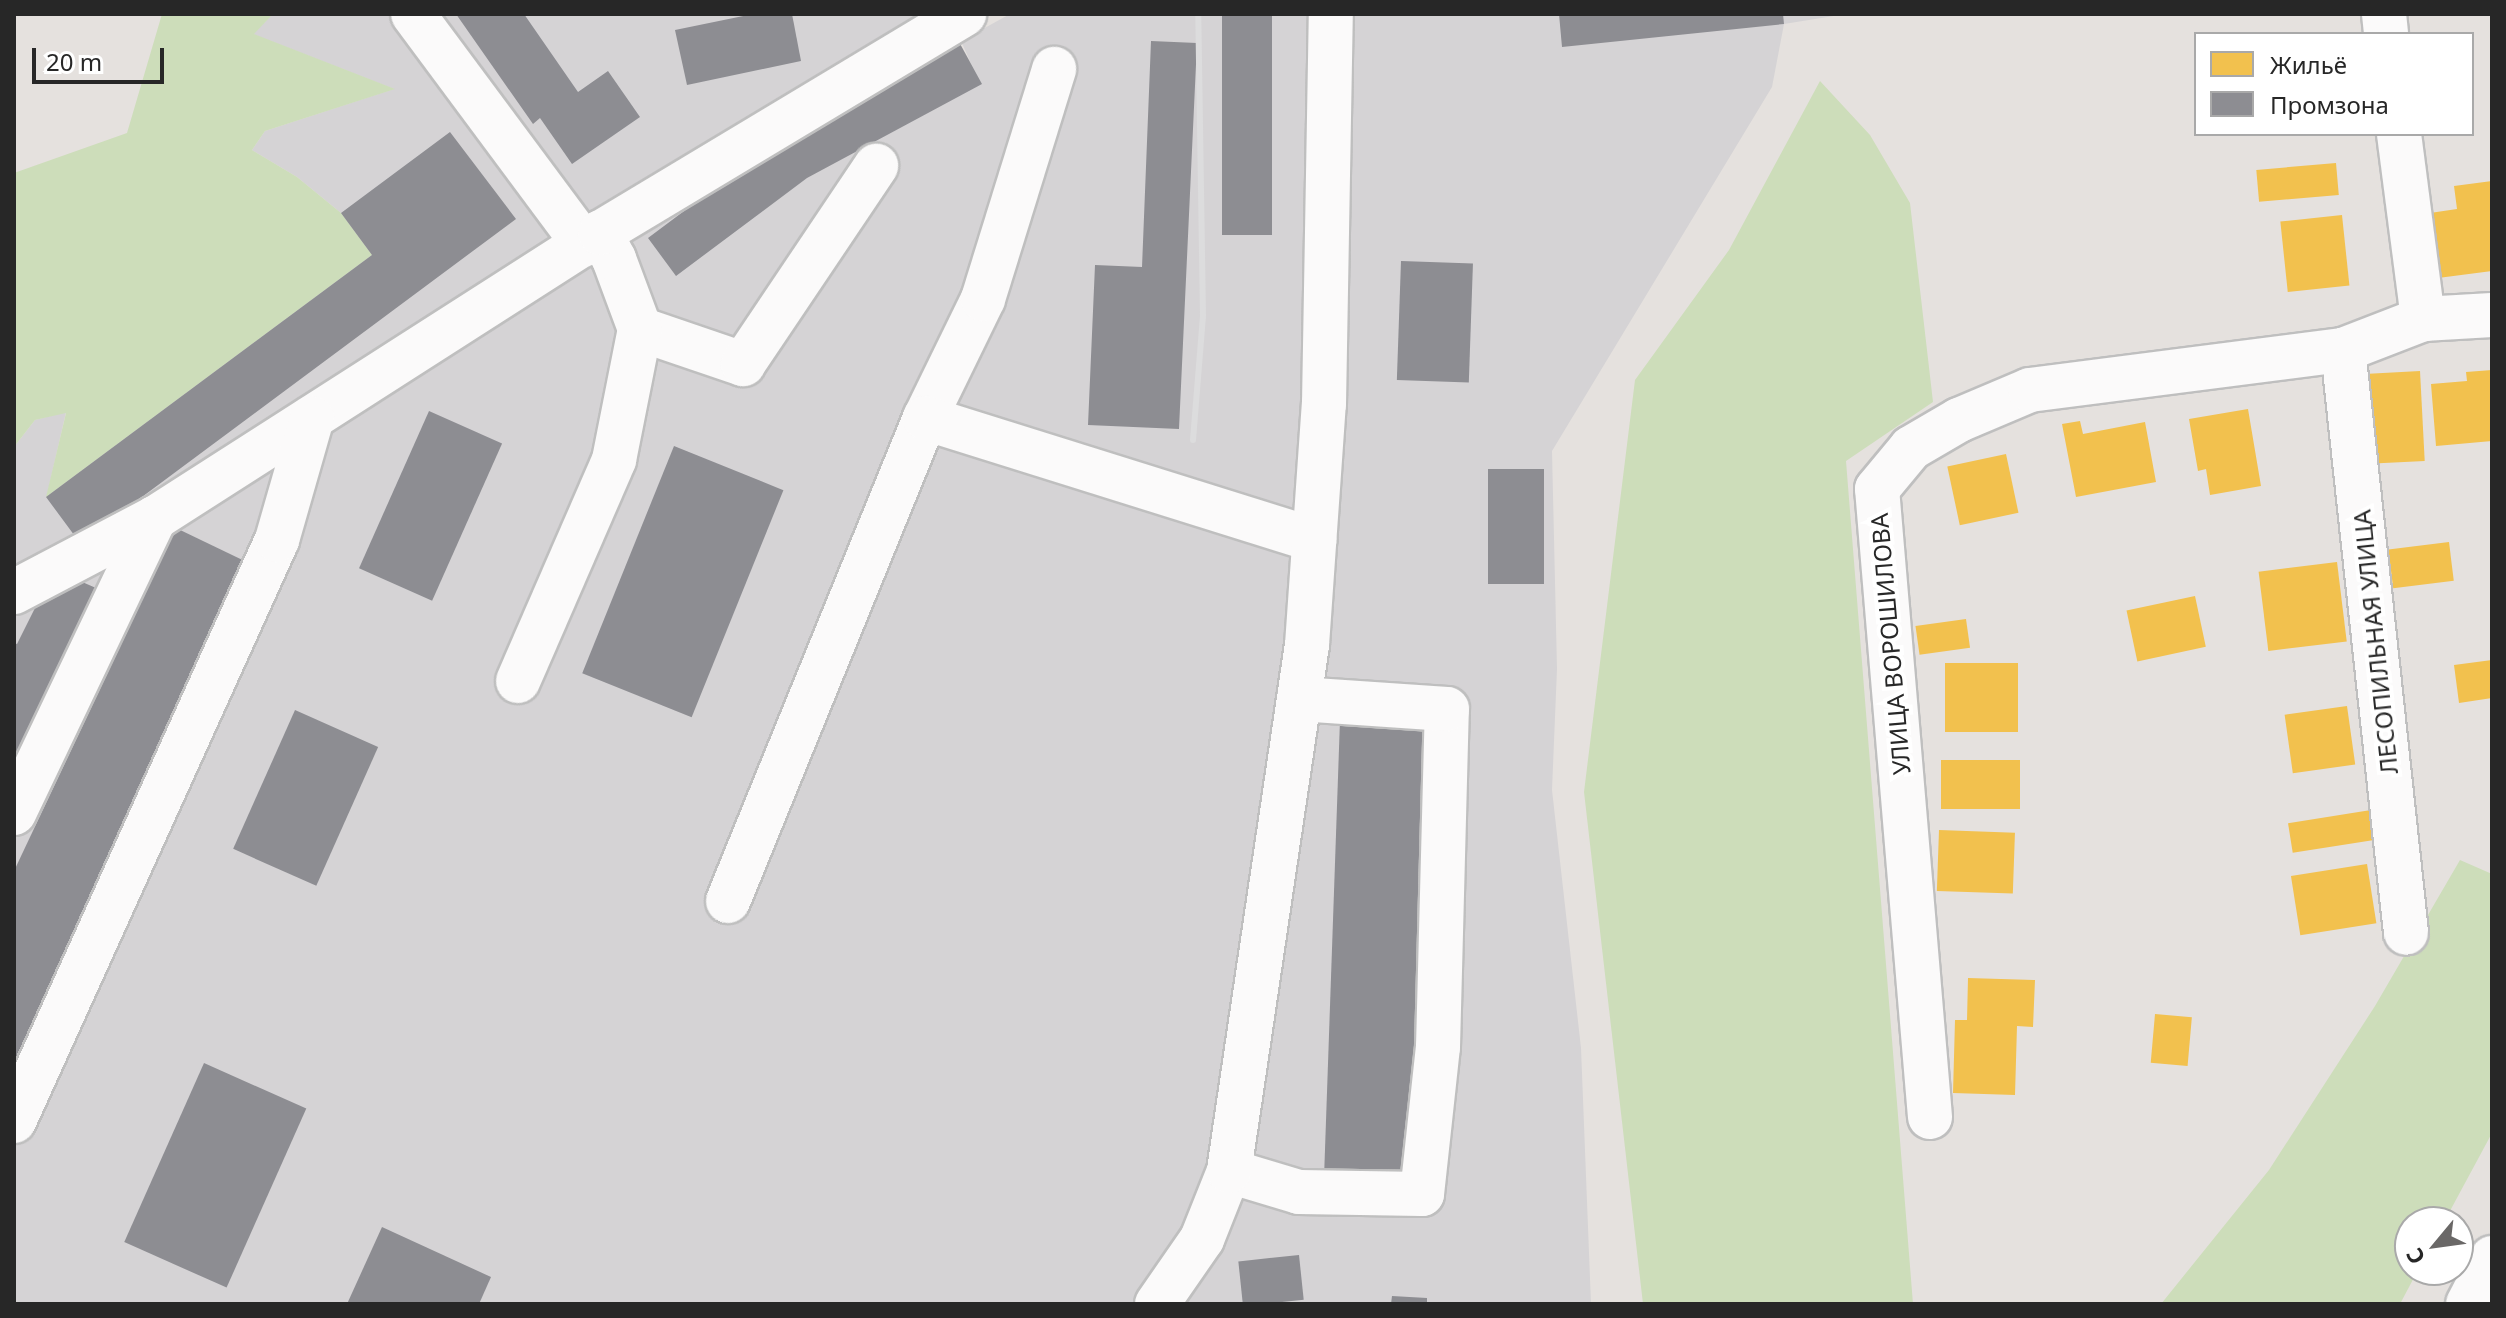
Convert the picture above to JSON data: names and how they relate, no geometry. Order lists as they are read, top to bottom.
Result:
{
  "streets": {
    "street": ["ЛЕСОПИЛЬНАЯ УЛИЦА", "УЛИЦА ВОРОШИЛОВА"]
  },
  "crossings": [
    ["ЛЕСОПИЛЬНАЯ УЛИЦА", "УЛИЦА ВОРОШИЛОВА"]
  ],
  "legend": ["Жильё", "Промзона"],
  "scale_bar": "20 m",
  "north": "bottom left"
}
